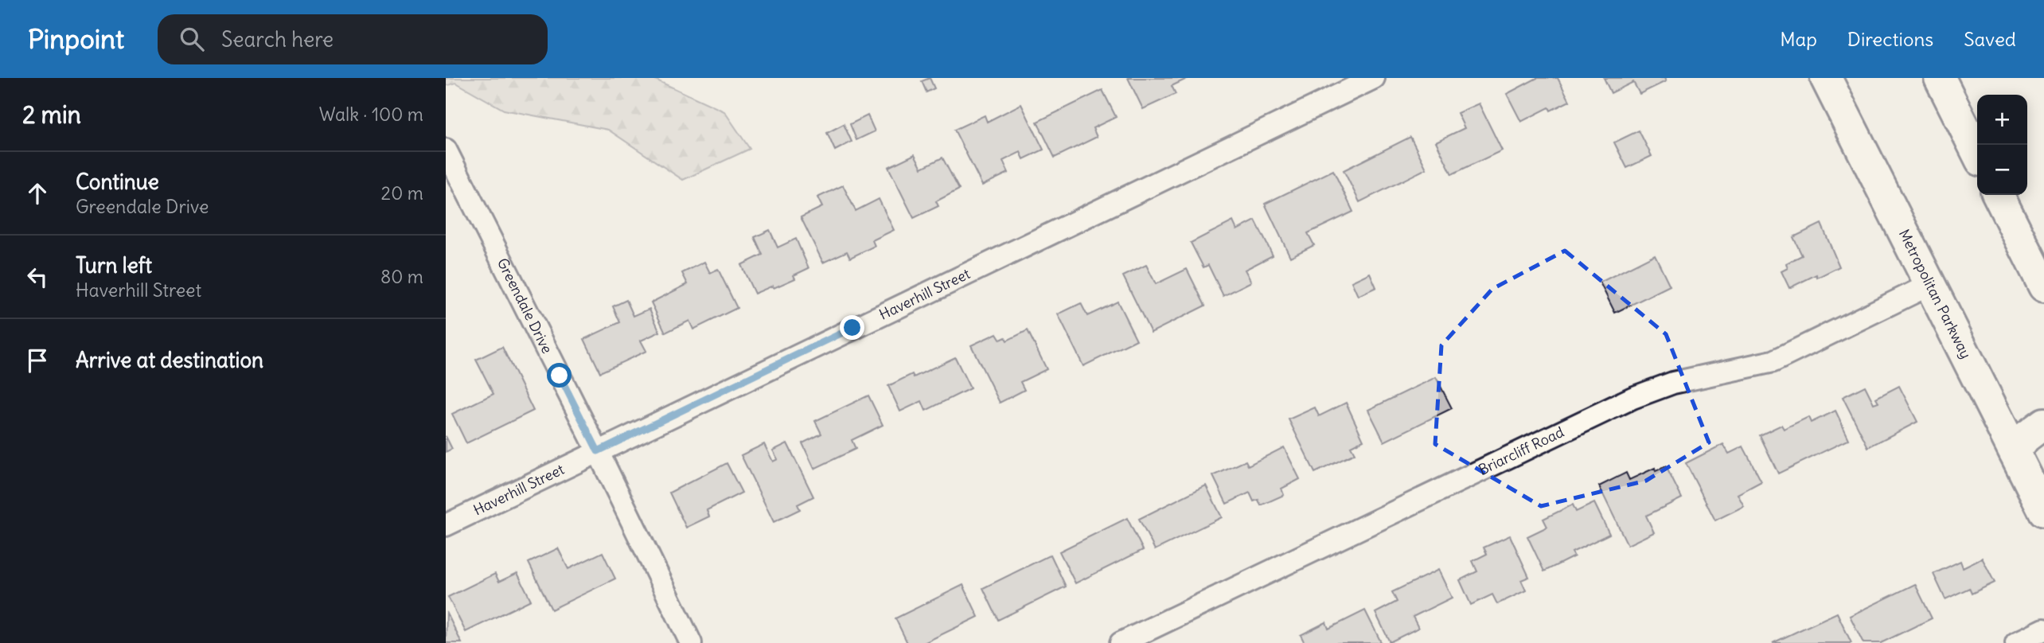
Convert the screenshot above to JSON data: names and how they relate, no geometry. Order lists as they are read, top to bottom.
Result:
{
  "streets": {
    "main road": ["Metropolitan Parkway"],
    "street": ["Haverhill Street", "Greendale Drive", "Briarcliff Road"]
  },
  "crossings": [
    ["Haverhill Street", "Greendale Drive"],
    ["Metropolitan Parkway", "Briarcliff Road"]
  ],
  "page": {
    "header": "Pinpoint",
    "search": "Search here",
    "nav": ["Map", "Directions", "Saved"],
    "heading": ["2 min", "Walk · 100 m"],
    "map_buttons": ["+", "−"],
    "list": [
      ["Continue", "Greendale Drive", "20 m"],
      ["Turn left", "Haverhill Street", "80 m"],
      "Arrive at destination"
    ]
  }
}
